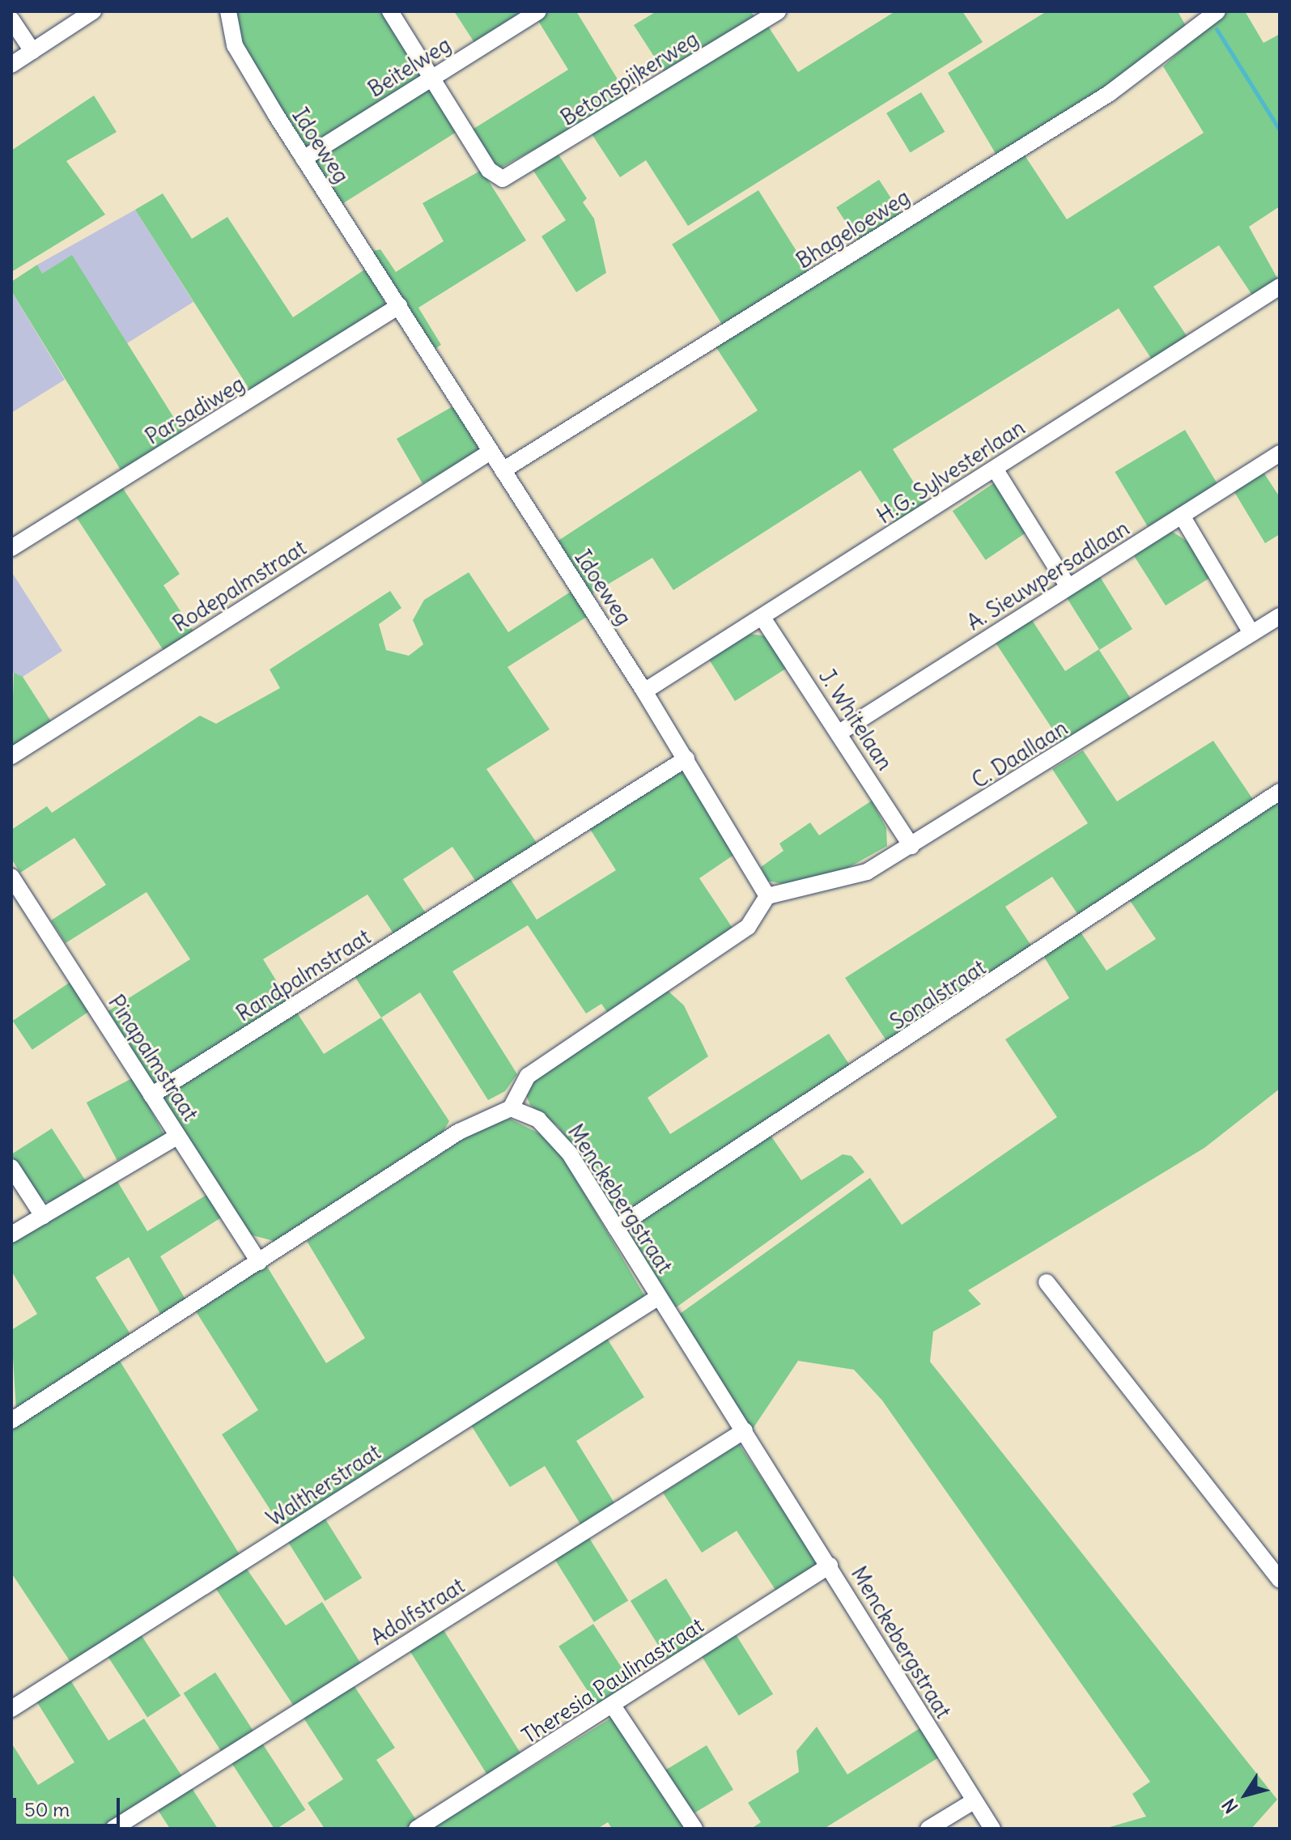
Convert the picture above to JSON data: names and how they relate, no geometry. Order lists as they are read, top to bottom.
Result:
{
  "streets": {
    "street": [
      "Beitelweg",
      "Betonspijkerweg",
      "Idoeweg",
      "Bhageloeweg",
      "Parsadiweg",
      "H.G. Sylvesterlaan",
      "A. Sieuwpersadlaan",
      "Rodepalmstraat",
      "J. Whitelaan",
      "C. Daallaan",
      "Randpalmstraat",
      "Sonalstraat",
      "Pinapalmstraat",
      "Menckebergstraat",
      "Waltherstraat",
      "Adolfstraat",
      "Theresia Paulinastraat"
    ]
  },
  "crossings": [
    ["Beitelweg", "Betonspijkerweg"],
    ["Beitelweg", "Idoeweg"],
    ["Idoeweg", "Bhageloeweg"],
    ["Idoeweg", "Parsadiweg"],
    ["Idoeweg", "H.G. Sylvesterlaan"],
    ["Idoeweg", "Rodepalmstraat"],
    ["Idoeweg", "C. Daallaan"],
    ["Idoeweg", "Randpalmstraat"],
    ["H.G. Sylvesterlaan", "J. Whitelaan"],
    ["A. Sieuwpersadlaan", "J. Whitelaan"],
    ["J. Whitelaan", "C. Daallaan"],
    ["Randpalmstraat", "Pinapalmstraat"],
    ["Sonalstraat", "Menckebergstraat"],
    ["Menckebergstraat", "Waltherstraat"],
    ["Menckebergstraat", "Adolfstraat"],
    ["Menckebergstraat", "Theresia Paulinastraat"]
  ],
  "scale_bar": "50 m",
  "north": "bottom left"
}
